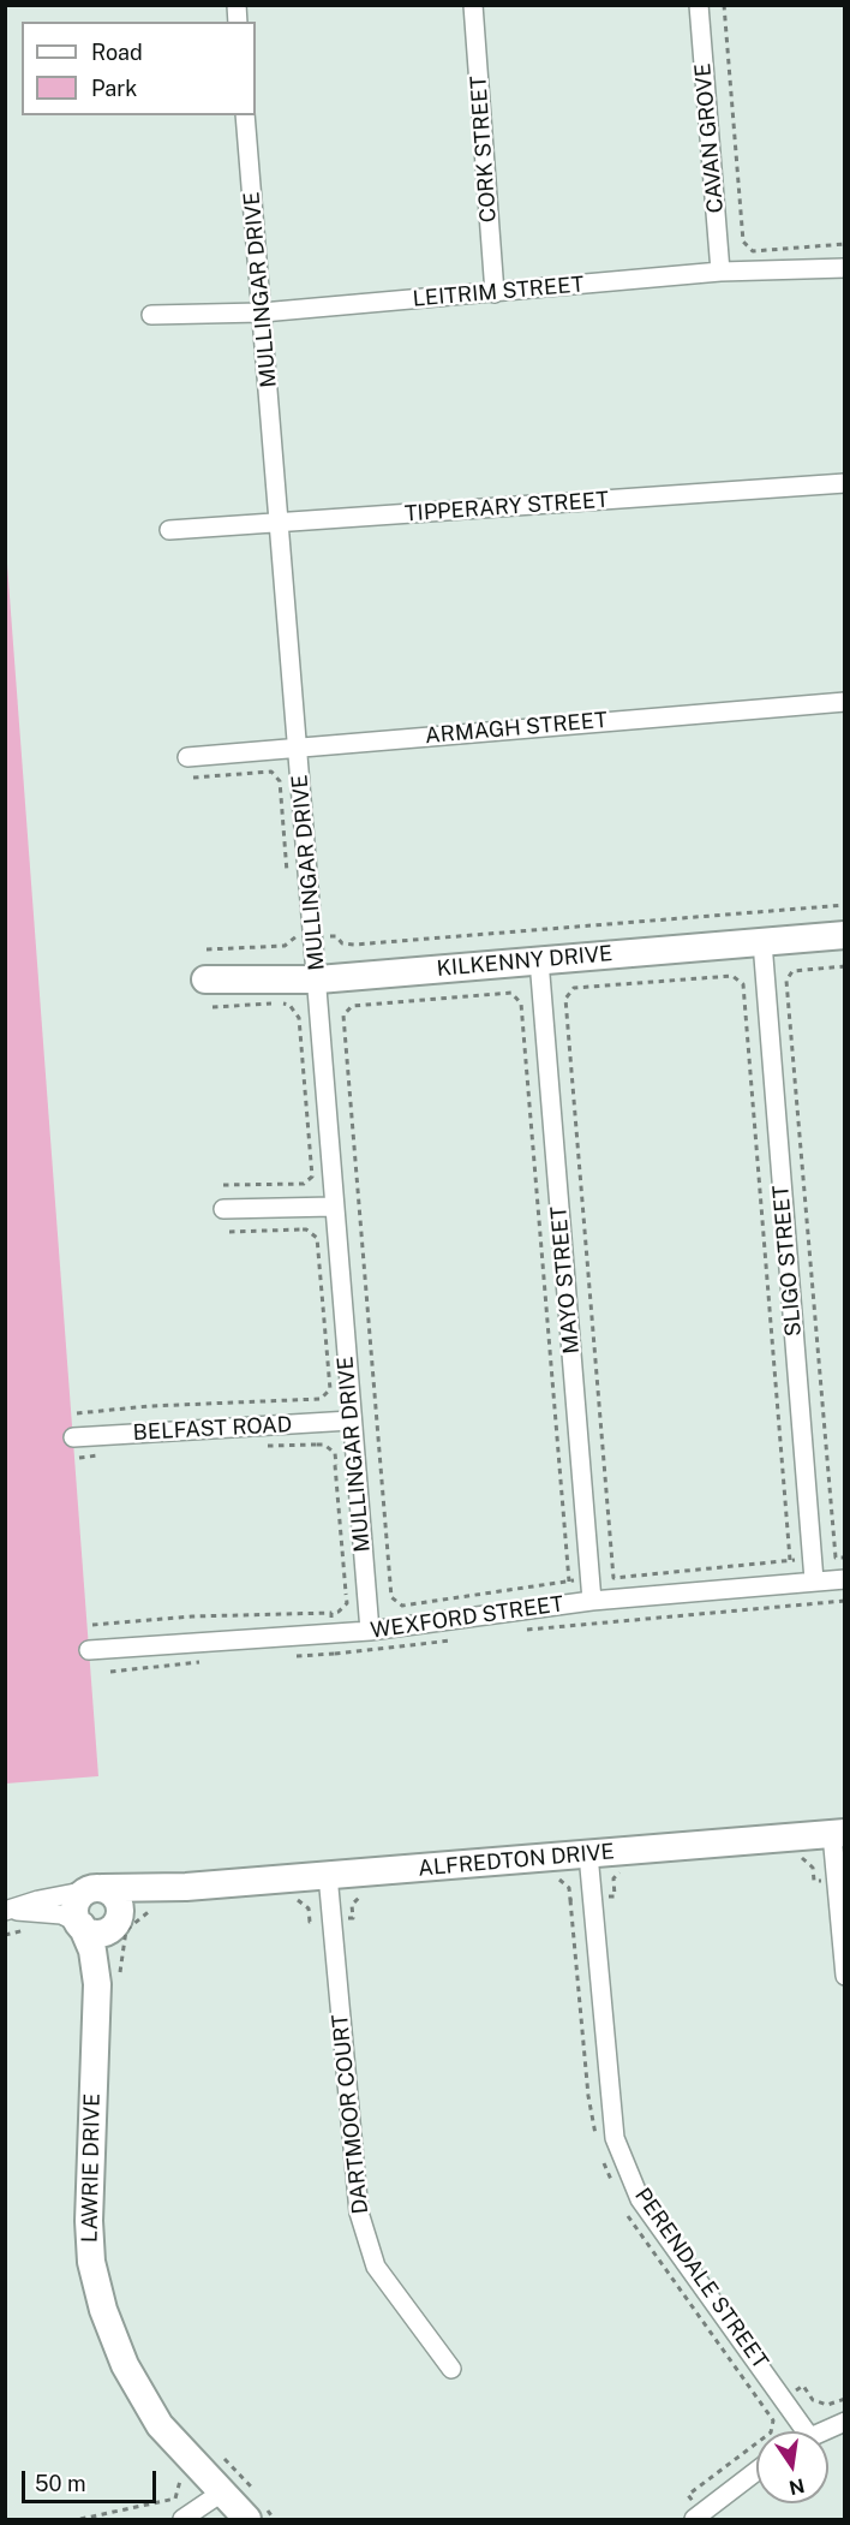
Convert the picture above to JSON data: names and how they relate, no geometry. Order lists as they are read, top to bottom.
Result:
{
  "streets": {
    "street": [
      "CAVAN GROVE",
      "CORK STREET",
      "MULLINGAR DRIVE",
      "LEITRIM STREET",
      "TIPPERARY STREET",
      "ARMAGH STREET",
      "KILKENNY DRIVE",
      "SLIGO STREET",
      "MAYO STREET",
      "BELFAST ROAD",
      "WEXFORD STREET",
      "ALFREDTON DRIVE",
      "DARTMOOR COURT",
      "LAWRIE DRIVE",
      "PERENDALE STREET"
    ]
  },
  "crossings": [
    ["CAVAN GROVE", "LEITRIM STREET"],
    ["CORK STREET", "LEITRIM STREET"],
    ["MULLINGAR DRIVE", "LEITRIM STREET"],
    ["MULLINGAR DRIVE", "TIPPERARY STREET"],
    ["MULLINGAR DRIVE", "ARMAGH STREET"],
    ["MULLINGAR DRIVE", "KILKENNY DRIVE"],
    ["MULLINGAR DRIVE", "BELFAST ROAD"],
    ["MULLINGAR DRIVE", "WEXFORD STREET"],
    ["KILKENNY DRIVE", "SLIGO STREET"],
    ["KILKENNY DRIVE", "MAYO STREET"],
    ["SLIGO STREET", "WEXFORD STREET"],
    ["MAYO STREET", "WEXFORD STREET"],
    ["ALFREDTON DRIVE", "DARTMOOR COURT"],
    ["ALFREDTON DRIVE", "LAWRIE DRIVE"],
    ["ALFREDTON DRIVE", "PERENDALE STREET"]
  ],
  "legend": ["Road", "Park"],
  "scale_bar": "50 m",
  "north": "bottom"
}
